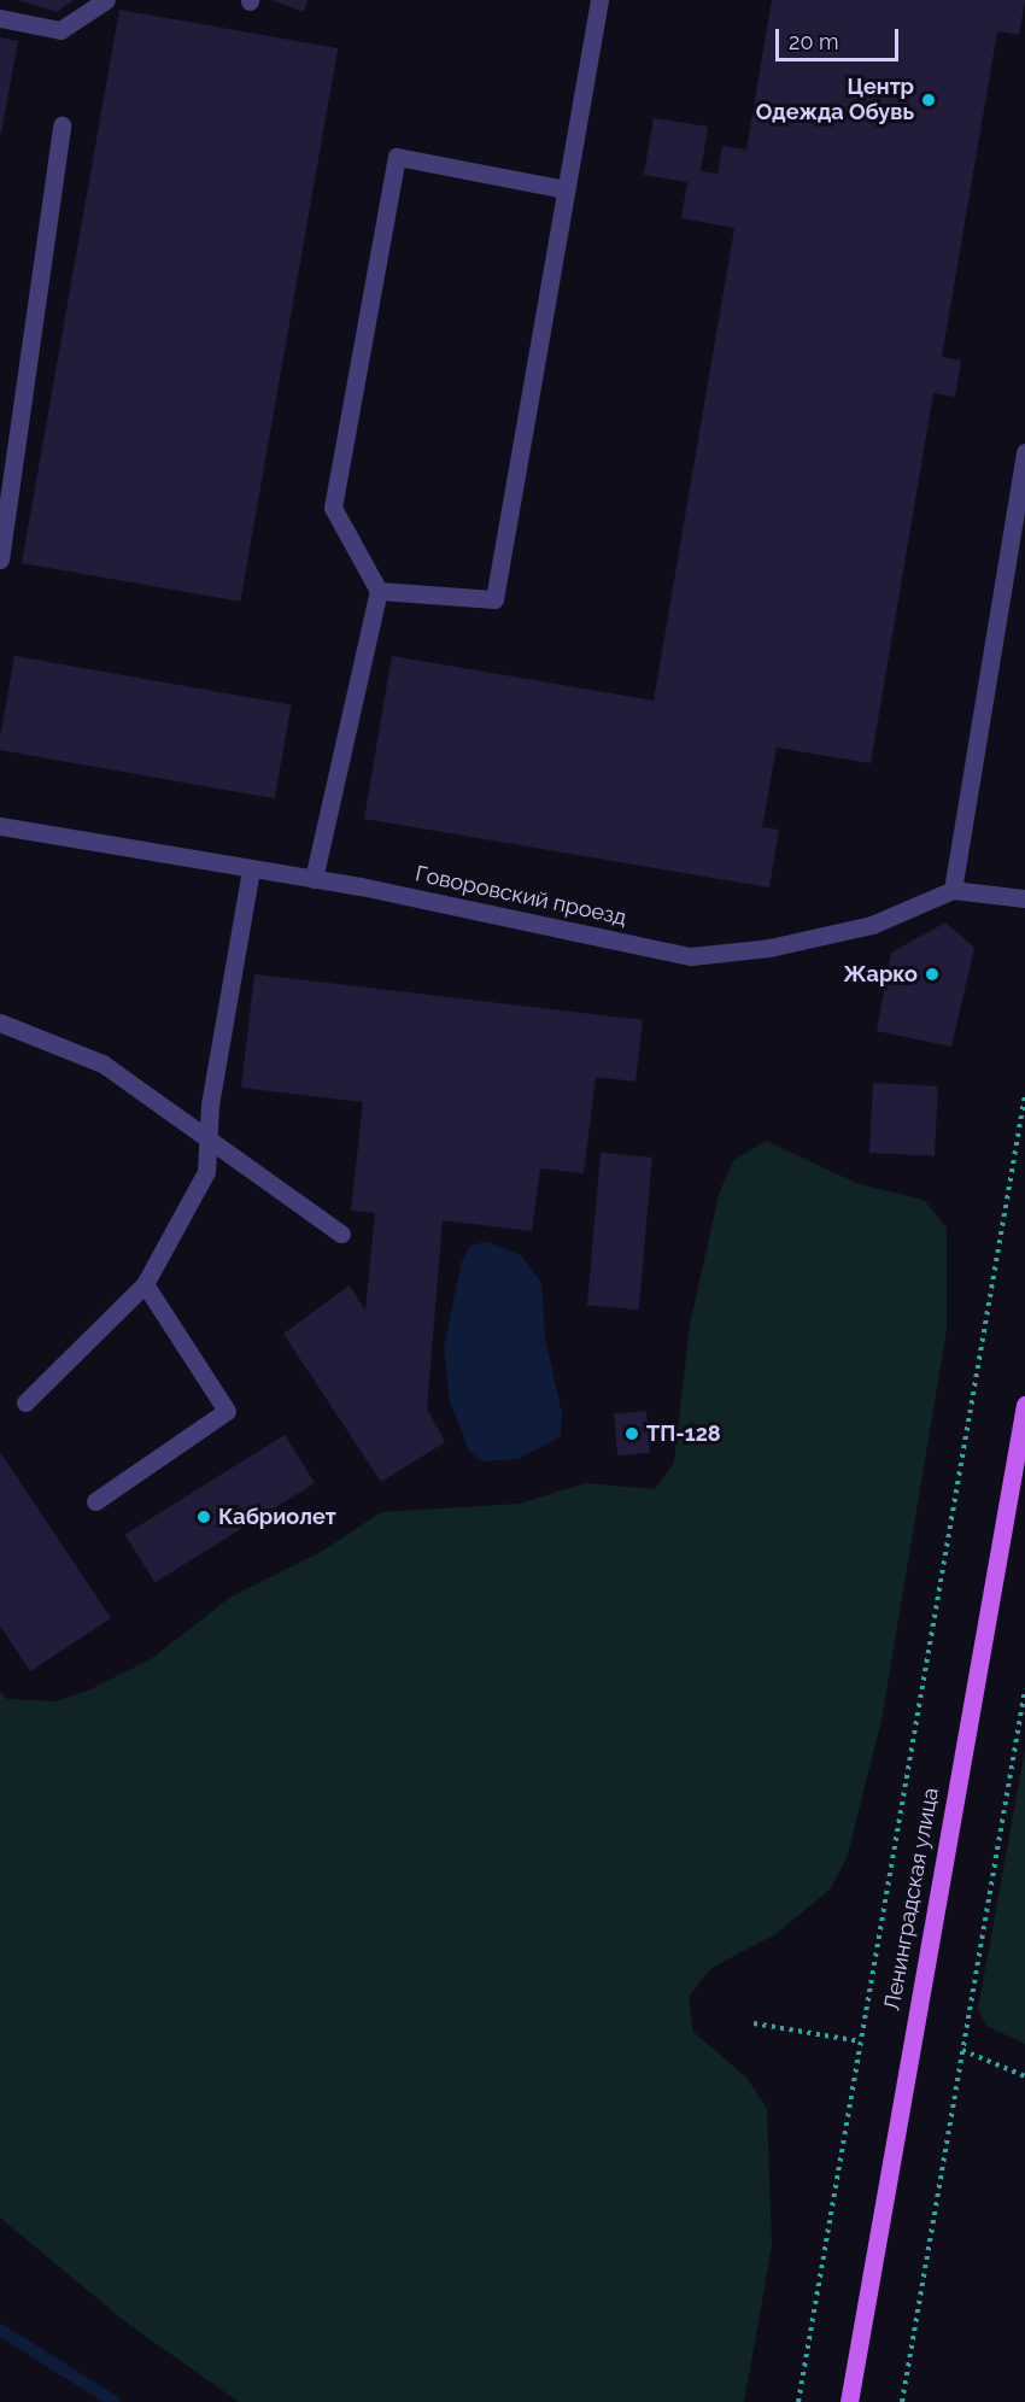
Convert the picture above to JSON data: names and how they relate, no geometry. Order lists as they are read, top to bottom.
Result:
{
  "streets": {
    "main road": ["Ленинградская улица"],
    "street": ["Говоровский проезд"]
  },
  "places": [
    "Центр Одежда Обувь",
    "Жарко",
    "ТП-128",
    "Кабриолет"
  ],
  "scale_bar": "20 m"
}
